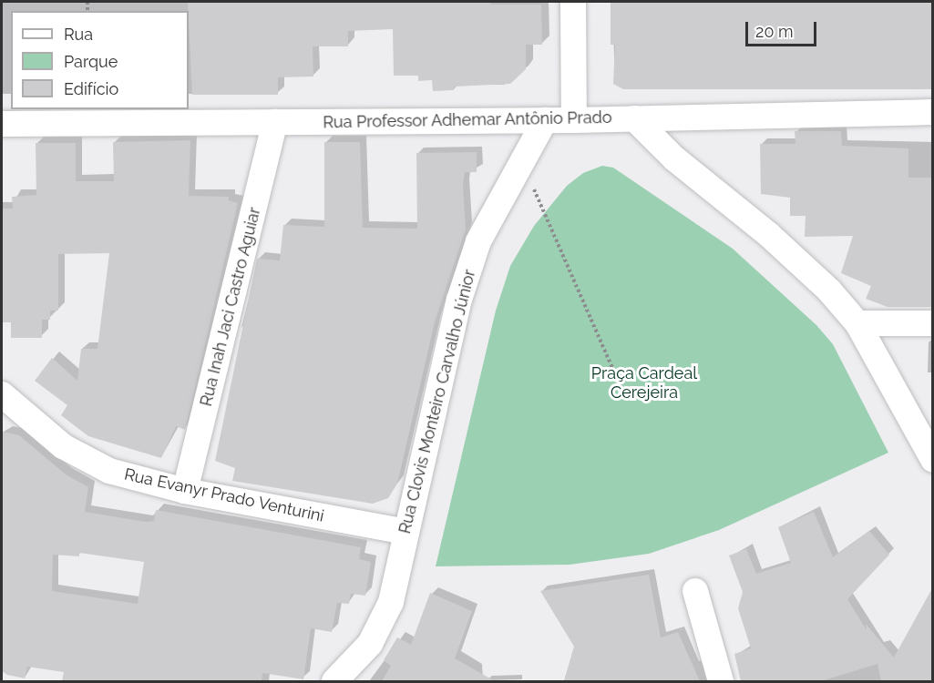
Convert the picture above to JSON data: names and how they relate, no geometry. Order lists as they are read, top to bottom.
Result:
{
  "streets": {
    "street": [
      "Rua Professor Adhemar Antônio Prado",
      "Rua Inah Jaci Castro Aguiar",
      "Rua Clovis Monteiro Carvalho Júnior",
      "Rua Evanyr Prado Venturini"
    ]
  },
  "crossings": [
    ["Rua Professor Adhemar Antônio Prado", "Rua Inah Jaci Castro Aguiar"],
    ["Rua Professor Adhemar Antônio Prado", "Rua Clovis Monteiro Carvalho Júnior"],
    ["Rua Inah Jaci Castro Aguiar", "Rua Evanyr Prado Venturini"],
    ["Rua Clovis Monteiro Carvalho Júnior", "Rua Evanyr Prado Venturini"]
  ],
  "parks": ["Praça Cardeal Cerejeira"],
  "legend": ["Rua", "Parque", "Edifício"],
  "scale_bar": "20 m"
}
